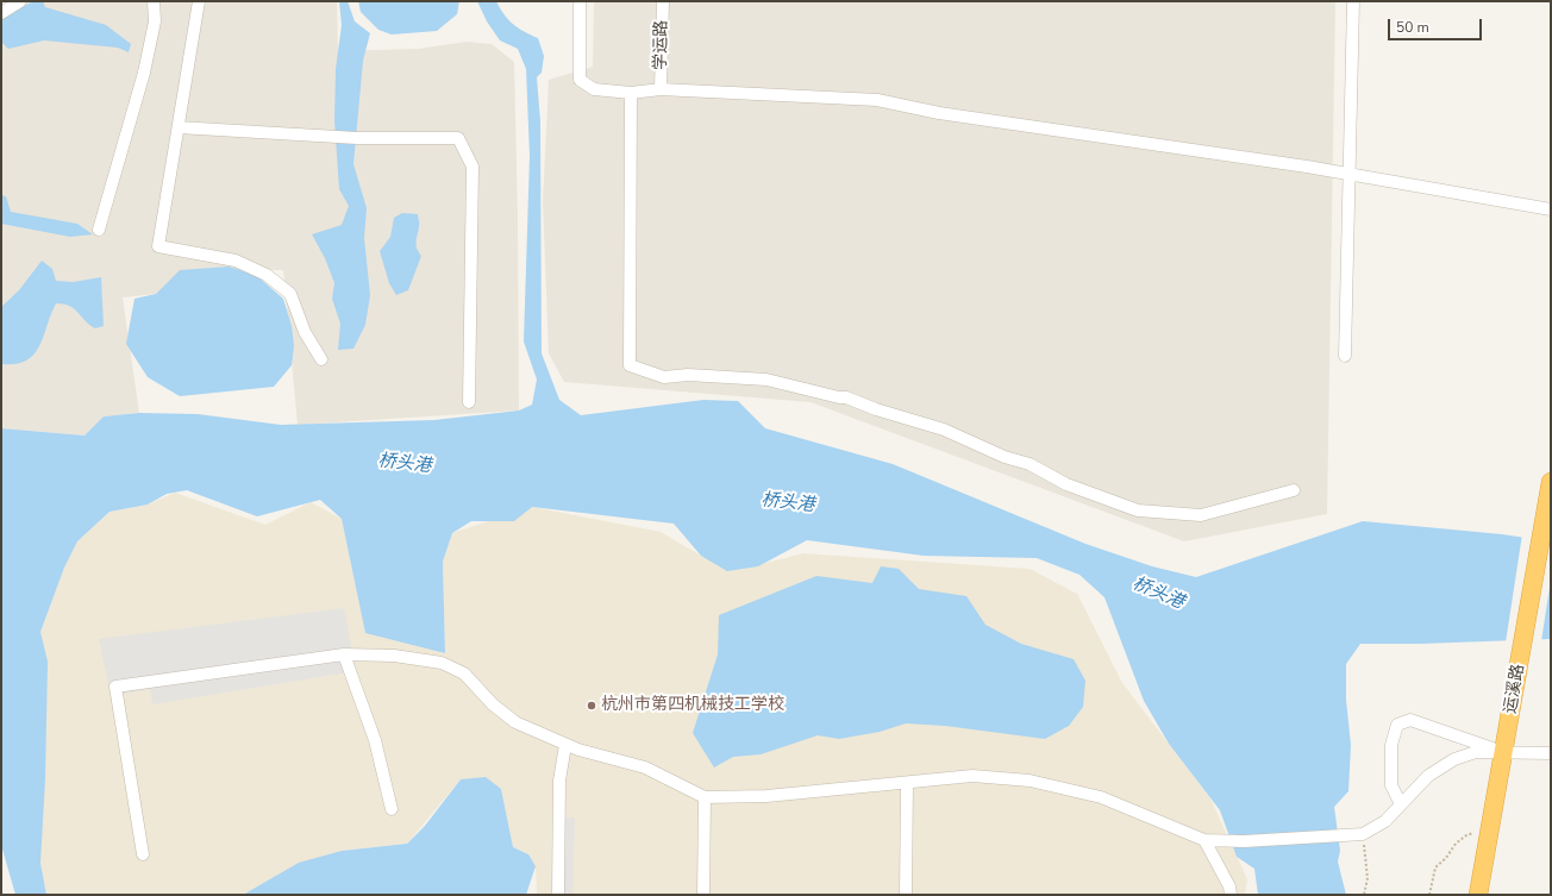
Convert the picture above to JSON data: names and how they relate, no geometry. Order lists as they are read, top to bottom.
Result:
{
  "streets": {
    "highway": ["运溪路"],
    "street": ["学运路"]
  },
  "water": ["桥头港"],
  "places": ["杭州市第四机械技工学校"],
  "scale_bar": "50 m"
}
